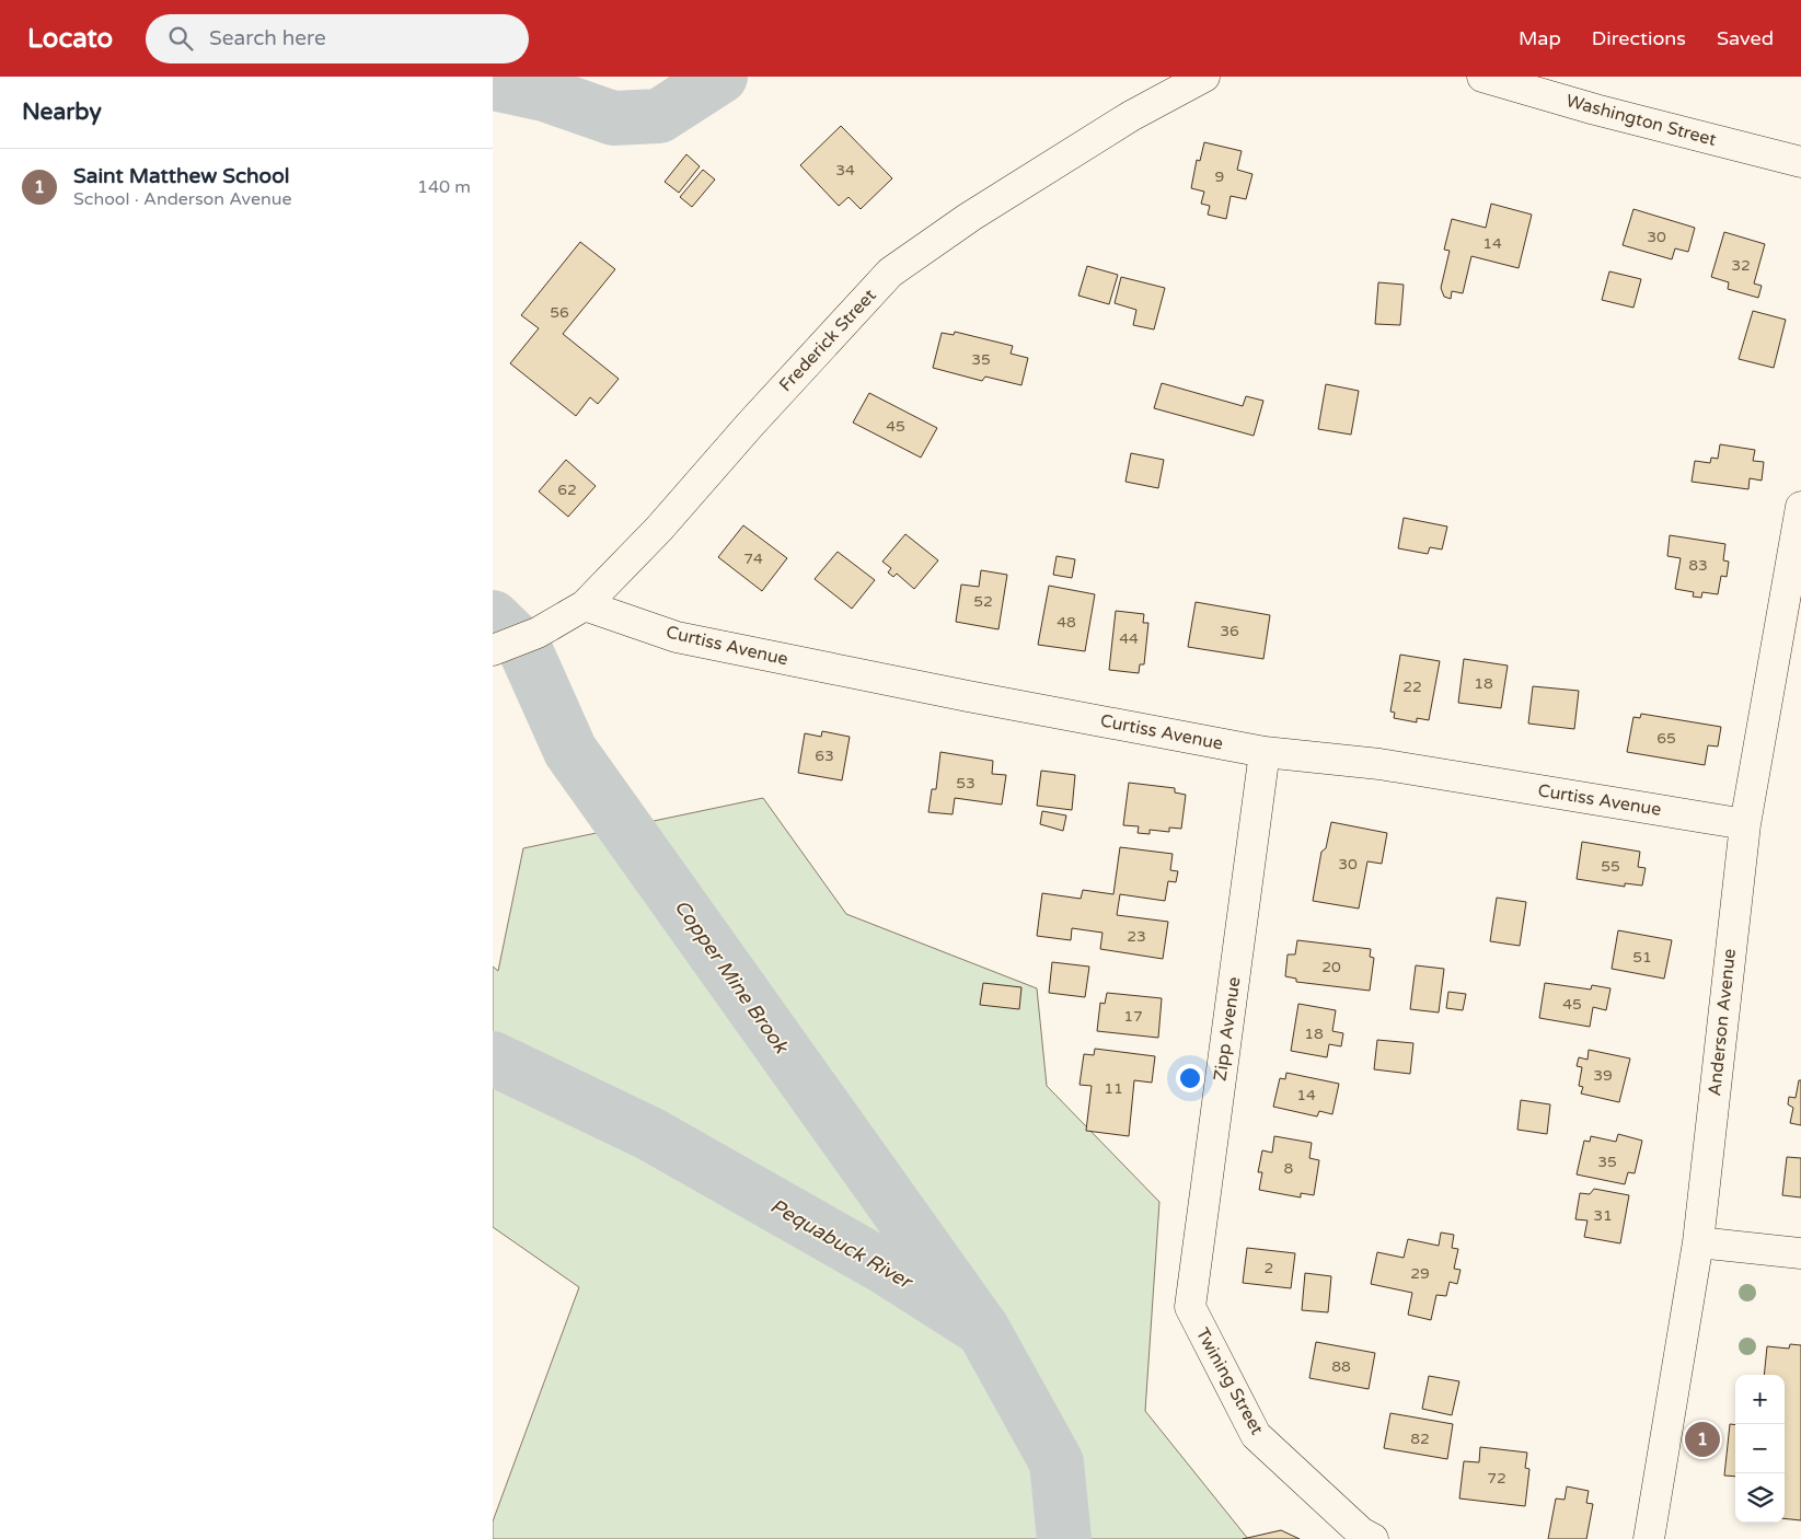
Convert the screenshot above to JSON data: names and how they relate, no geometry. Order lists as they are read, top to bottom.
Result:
{
  "streets": {
    "street": [
      "Washington Street",
      "Frederick Street",
      "Curtiss Avenue",
      "Anderson Avenue",
      "Zipp Avenue",
      "Twining Street"
    ]
  },
  "crossings": [
    ["Frederick Street", "Curtiss Avenue"],
    ["Curtiss Avenue", "Anderson Avenue"],
    ["Curtiss Avenue", "Zipp Avenue"],
    ["Zipp Avenue", "Twining Street"]
  ],
  "water": ["Copper Mine Brook", "Pequabuck River"],
  "house_numbers": [
    "34",
    "9",
    "30",
    "14",
    "32",
    "56",
    "35",
    "45",
    "62",
    "74",
    "83",
    "52",
    "48",
    "36",
    "44",
    "18",
    "22",
    "65",
    "63",
    "53",
    "30",
    "55",
    "23",
    "51",
    "20",
    "45",
    "17",
    "18",
    "39",
    "11",
    "14",
    "35",
    "8",
    "31",
    "2",
    "29",
    "88",
    "82",
    "72"
  ],
  "page": {
    "header": "Locato",
    "search": "Search here",
    "nav": ["Map", "Directions", "Saved"],
    "heading": "Nearby",
    "list": [
      {
        "mark": "1",
        "name": "Saint Matthew School",
        "note": "School · Anderson Avenue",
        "value": "140 m"
      }
    ],
    "map_buttons": ["+", "−"],
    "pins": "1"
  }
}
